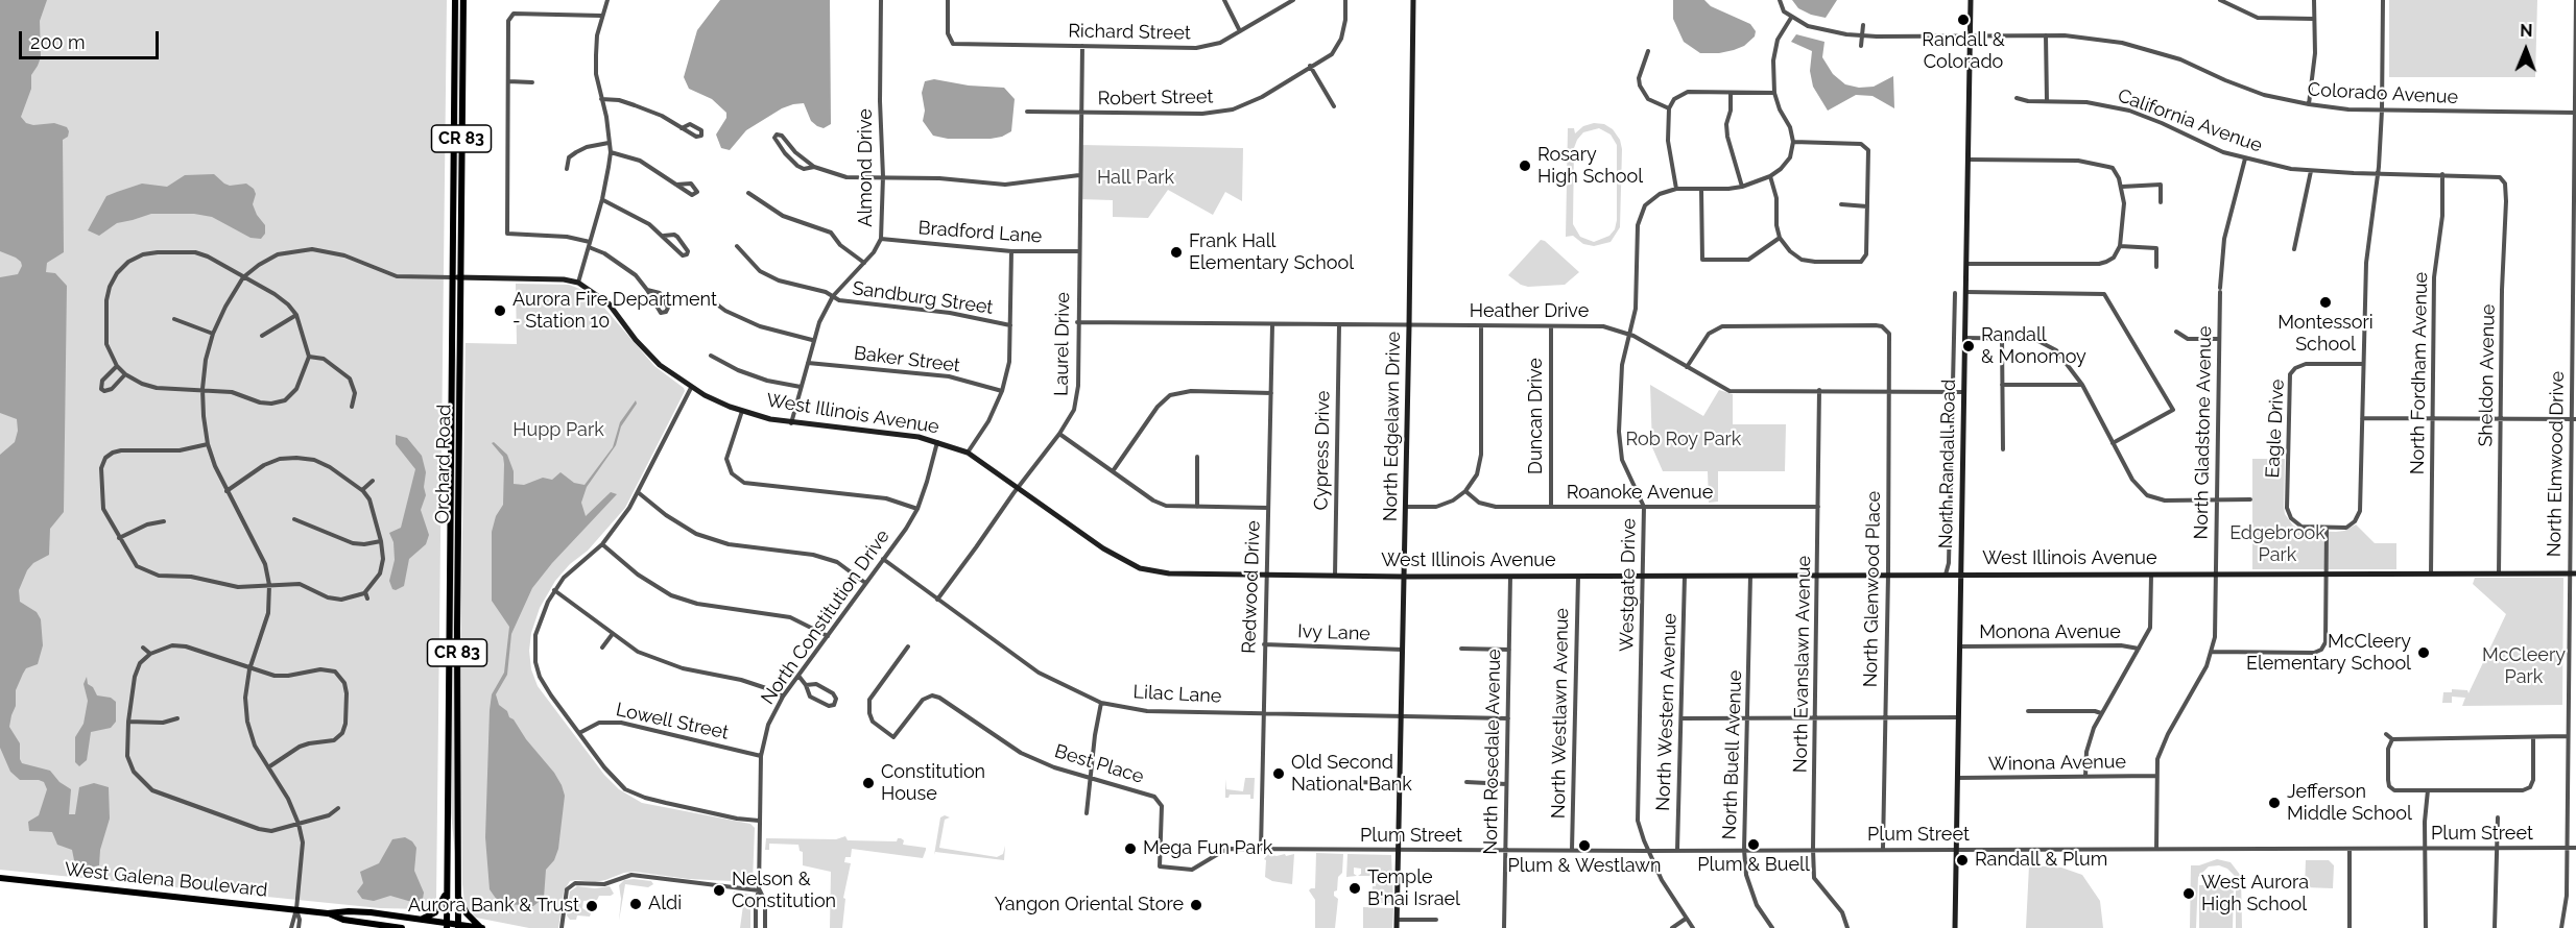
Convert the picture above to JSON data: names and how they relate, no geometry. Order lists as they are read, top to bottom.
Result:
{
  "streets": {
    "main road": ["CR 83", "Orchard Road", "West Galena Boulevard"],
    "street": [
      "Richard Street",
      "Colorado Avenue",
      "Robert Street",
      "California Avenue",
      "Almond Drive",
      "Bradford Lane",
      "Sandburg Street",
      "Heather Drive",
      "Laurel Drive",
      "Baker Street",
      "North Fordham Avenue",
      "Sheldon Avenue",
      "West Illinois Avenue",
      "Duncan Drive",
      "North Edgelawn Drive",
      "Eagle Drive",
      "North Gladstone Avenue",
      "Cypress Drive",
      "North Randall Road",
      "North Elmwood Drive",
      "Roanoke Avenue",
      "Westgate Drive",
      "Redwood Drive",
      "North Glenwood Place",
      "North Constitution Drive",
      "Ivy Lane",
      "Monona Avenue",
      "North Evanslawn Avenue",
      "Lilac Lane",
      "North Western Avenue",
      "North Westlawn Avenue",
      "Lowell Street",
      "North Rosedale Avenue",
      "North Buell Avenue",
      "Winona Avenue",
      "Best Place",
      "Plum Street"
    ]
  },
  "crossings": [
    ["Richard Street", "Laurel Drive"],
    ["Colorado Avenue", "North Randall Road"],
    ["Colorado Avenue", "North Elmwood Drive"],
    ["Robert Street", "Laurel Drive"],
    ["California Avenue", "North Fordham Avenue"],
    ["California Avenue", "Sheldon Avenue"],
    ["California Avenue", "North Gladstone Avenue"],
    ["Almond Drive", "Bradford Lane"],
    ["Almond Drive", "Sandburg Street"],
    ["Almond Drive", "Baker Street"],
    ["Almond Drive", "West Illinois Avenue"],
    ["Bradford Lane", "Laurel Drive"],
    ["Heather Drive", "Laurel Drive"],
    ["Heather Drive", "Duncan Drive"],
    ["Heather Drive", "North Edgelawn Drive"],
    ["Heather Drive", "Cypress Drive"],
    ["Heather Drive", "North Randall Road"],
    ["Heather Drive", "Westgate Drive"],
    ["Heather Drive", "Redwood Drive"],
    ["Heather Drive", "North Glenwood Place"],
    ["Heather Drive", "North Evanslawn Avenue"],
    ["Laurel Drive", "West Illinois Avenue"],
    ["Laurel Drive", "Lilac Lane"],
    ["North Fordham Avenue", "West Illinois Avenue"],
    ["Sheldon Avenue", "West Illinois Avenue"],
    ["West Illinois Avenue", "North Edgelawn Drive"],
    ["West Illinois Avenue", "North Gladstone Avenue"],
    ["West Illinois Avenue", "Cypress Drive"],
    ["West Illinois Avenue", "Orchard Road"],
    ["West Illinois Avenue", "North Randall Road"],
    ["West Illinois Avenue", "North Elmwood Drive"],
    ["West Illinois Avenue", "Westgate Drive"],
    ["West Illinois Avenue", "Redwood Drive"],
    ["West Illinois Avenue", "North Glenwood Place"],
    ["West Illinois Avenue", "North Constitution Drive"],
    ["West Illinois Avenue", "North Evanslawn Avenue"],
    ["West Illinois Avenue", "North Western Avenue"],
    ["West Illinois Avenue", "North Westlawn Avenue"],
    ["West Illinois Avenue", "North Rosedale Avenue"],
    ["West Illinois Avenue", "North Buell Avenue"],
    ["Duncan Drive", "Roanoke Avenue"],
    ["North Edgelawn Drive", "Ivy Lane"],
    ["North Edgelawn Drive", "Lilac Lane"],
    ["North Edgelawn Drive", "Plum Street"],
    ["North Gladstone Avenue", "Winona Avenue"],
    ["North Gladstone Avenue", "Plum Street"],
    ["Orchard Road", "West Galena Boulevard"],
    ["North Randall Road", "Monona Avenue"],
    ["North Randall Road", "Winona Avenue"],
    ["North Randall Road", "Plum Street"],
    ["North Elmwood Drive", "Plum Street"],
    ["Roanoke Avenue", "Westgate Drive"],
    ["Roanoke Avenue", "North Evanslawn Avenue"],
    ["Westgate Drive", "Plum Street"],
    ["Redwood Drive", "Ivy Lane"],
    ["Redwood Drive", "Lilac Lane"],
    ["Redwood Drive", "Best Place"],
    ["Redwood Drive", "Plum Street"],
    ["North Glenwood Place", "Plum Street"],
    ["North Constitution Drive", "Lilac Lane"],
    ["North Constitution Drive", "Lowell Street"],
    ["North Evanslawn Avenue", "Plum Street"],
    ["Lilac Lane", "North Rosedale Avenue"],
    ["North Western Avenue", "Plum Street"],
    ["North Westlawn Avenue", "Plum Street"],
    ["North Rosedale Avenue", "Plum Street"],
    ["North Buell Avenue", "Plum Street"],
    ["Best Place", "Plum Street"]
  ],
  "parks": [
    "Hall Park",
    "Hupp Park",
    "Rob Roy Park",
    "Edgebrook Park",
    "McCleery Park"
  ],
  "places": [
    "Randall & Colorado",
    "Rosary High School",
    "Frank Hall Elementary School",
    "Montessori School",
    "Aurora Fire Department - Station 10",
    "Randall & Monomoy",
    "McCleery Elementary School",
    "Old Second National Bank",
    "Constitution House",
    "Jefferson Middle School",
    "Plum & Buell",
    "Plum & Westlawn",
    "Mega Fun Park",
    "Randall & Plum",
    "Temple B'nai Israel",
    "Nelson & Constitution",
    "West Aurora High School",
    "Aldi",
    "Yangon Oriental Store",
    "Aurora Bank & Trust"
  ],
  "scale_bar": "200 m",
  "north": "top"
}
